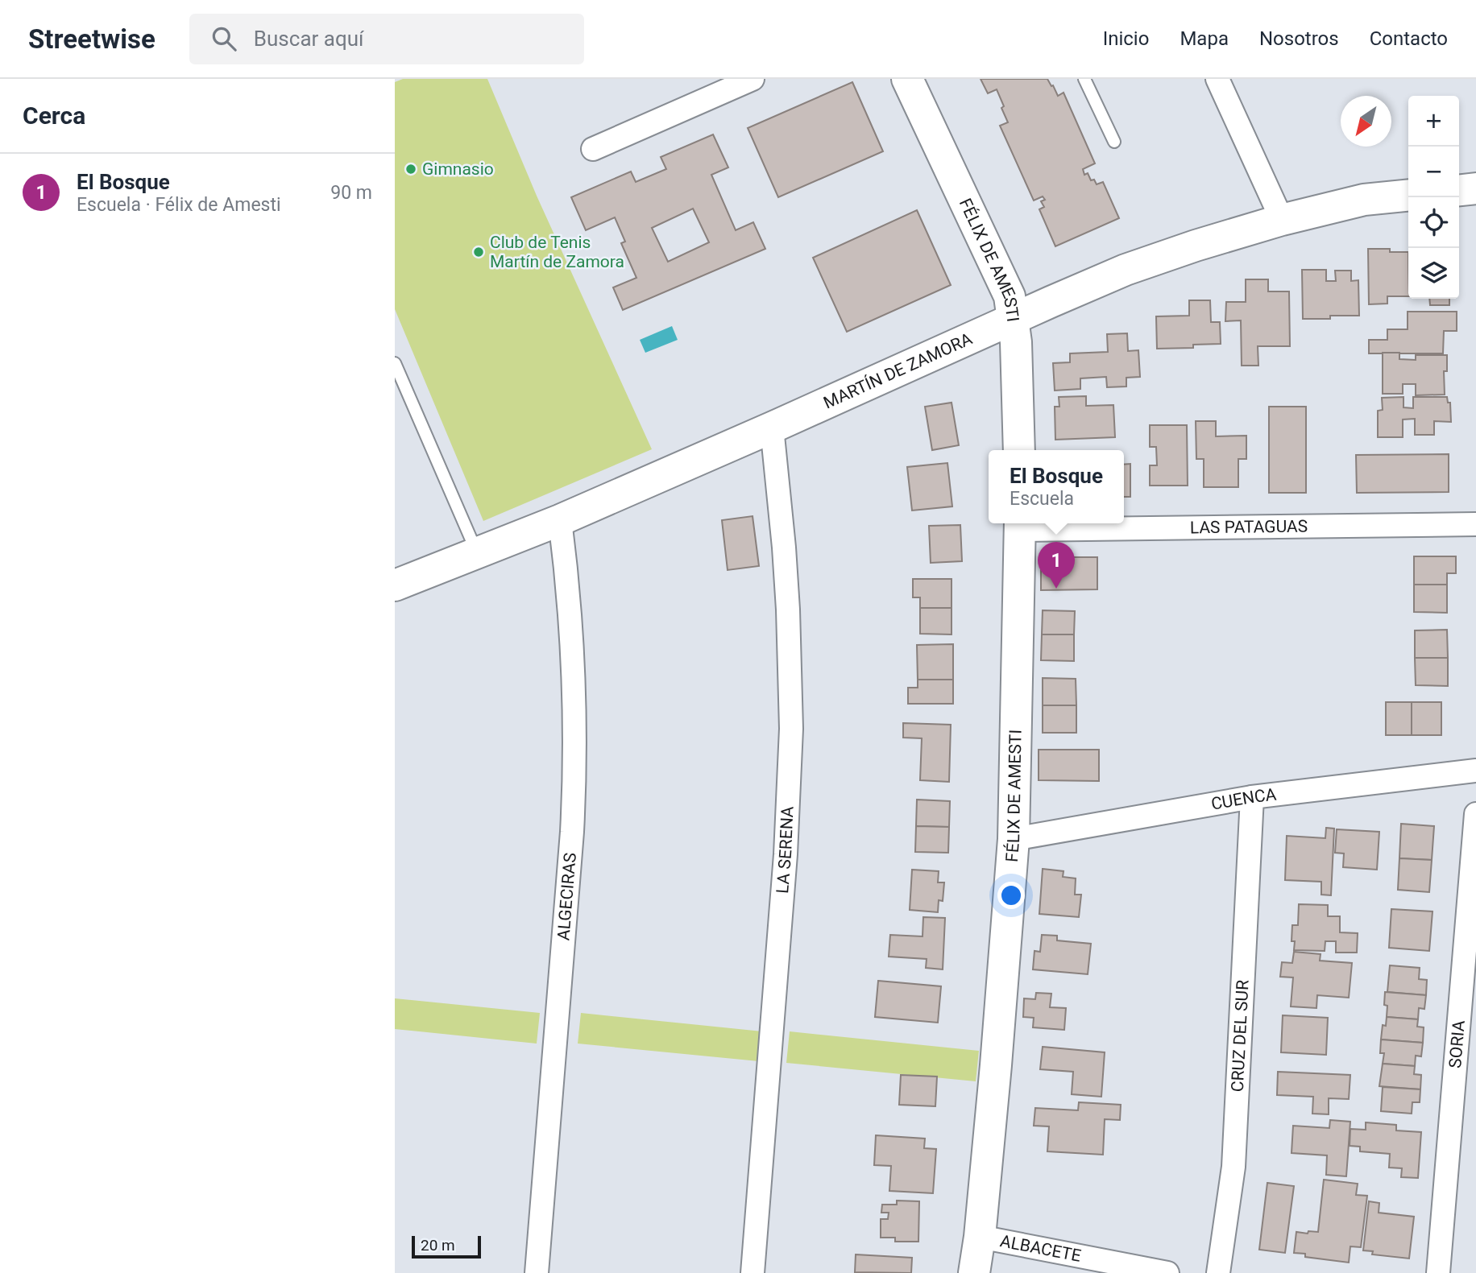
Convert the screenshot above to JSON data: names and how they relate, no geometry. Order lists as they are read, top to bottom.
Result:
{
  "streets": {
    "street": [
      "FÉLIX DE AMESTI",
      "MARTÍN DE ZAMORA",
      "LAS PATAGUAS",
      "CUENCA",
      "LA SERENA",
      "ALGECIRAS",
      "CRUZ DEL SUR",
      "SORIA",
      "ALBACETE"
    ]
  },
  "crossings": [
    ["FÉLIX DE AMESTI", "MARTÍN DE ZAMORA"],
    ["FÉLIX DE AMESTI", "LAS PATAGUAS"],
    ["FÉLIX DE AMESTI", "CUENCA"],
    ["FÉLIX DE AMESTI", "ALBACETE"],
    ["MARTÍN DE ZAMORA", "LA SERENA"],
    ["MARTÍN DE ZAMORA", "ALGECIRAS"],
    ["CUENCA", "CRUZ DEL SUR"]
  ],
  "places": ["Gimnasio", "Club de Tenis Martín de Zamora"],
  "scale_bar": "20 m",
  "north": "bottom left",
  "page": {
    "header": "Streetwise",
    "search": "Buscar aquí",
    "nav": [
      "Inicio",
      "Mapa",
      "Nosotros",
      "Contacto"
    ],
    "heading": "Cerca",
    "map_buttons": ["+", "−"],
    "list": [
      {
        "mark": "1",
        "name": "El Bosque",
        "note": "Escuela · Félix de Amesti",
        "value": "90 m"
      }
    ],
    "popup": ["El Bosque", "Escuela"],
    "pins": "1",
    "scale": "20 m"
  }
}
